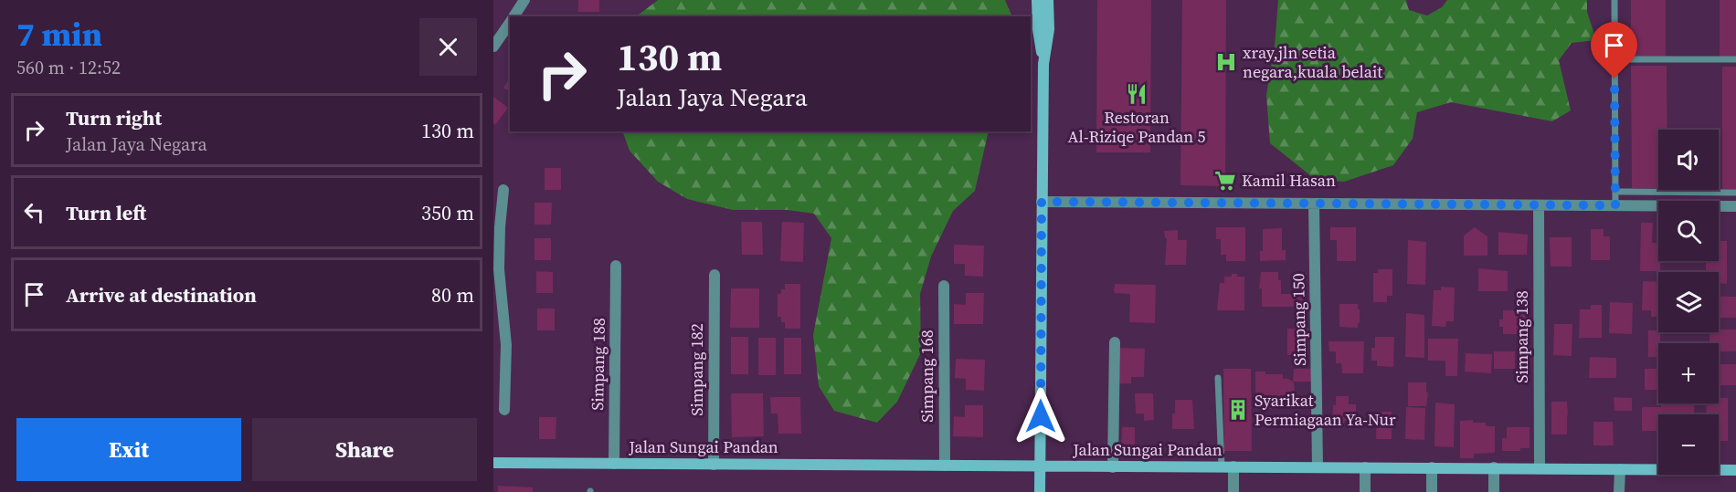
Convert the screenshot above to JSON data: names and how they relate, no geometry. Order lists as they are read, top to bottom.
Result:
{
  "streets": {
    "street": [
      "Simpang 150",
      "Simpang 138",
      "Simpang 188",
      "Simpang 182",
      "Simpang 168",
      "Jalan Sungai Pandan"
    ]
  },
  "crossings": [
    ["Simpang 150", "Jalan Sungai Pandan"],
    ["Simpang 138", "Jalan Sungai Pandan"],
    ["Simpang 188", "Jalan Sungai Pandan"],
    ["Simpang 182", "Jalan Sungai Pandan"],
    ["Simpang 168", "Jalan Sungai Pandan"]
  ],
  "places": {
    "hospital": ["xray,jln setia negara,kuala belait"],
    "restaurant": ["Restoran Al-Riziqe Pandan 5"],
    "supermarket": ["Kamil Hasan"],
    "building": ["Syarikat Permiagaan Ya-Nur"]
  },
  "page": {
    "heading": ["7 min", "560 m · 12:52"],
    "turn": ["130 m", "Jalan Jaya Negara"],
    "list": [
      {
        "name": "Turn right",
        "note": "Jalan Jaya Negara",
        "value": "130 m"
      },
      {
        "name": "Turn left",
        "value": "350 m"
      },
      {
        "name": "Arrive at destination",
        "value": "80 m"
      }
    ],
    "map_buttons": ["+", "−"],
    "buttons": ["Exit", "Share"]
  }
}
